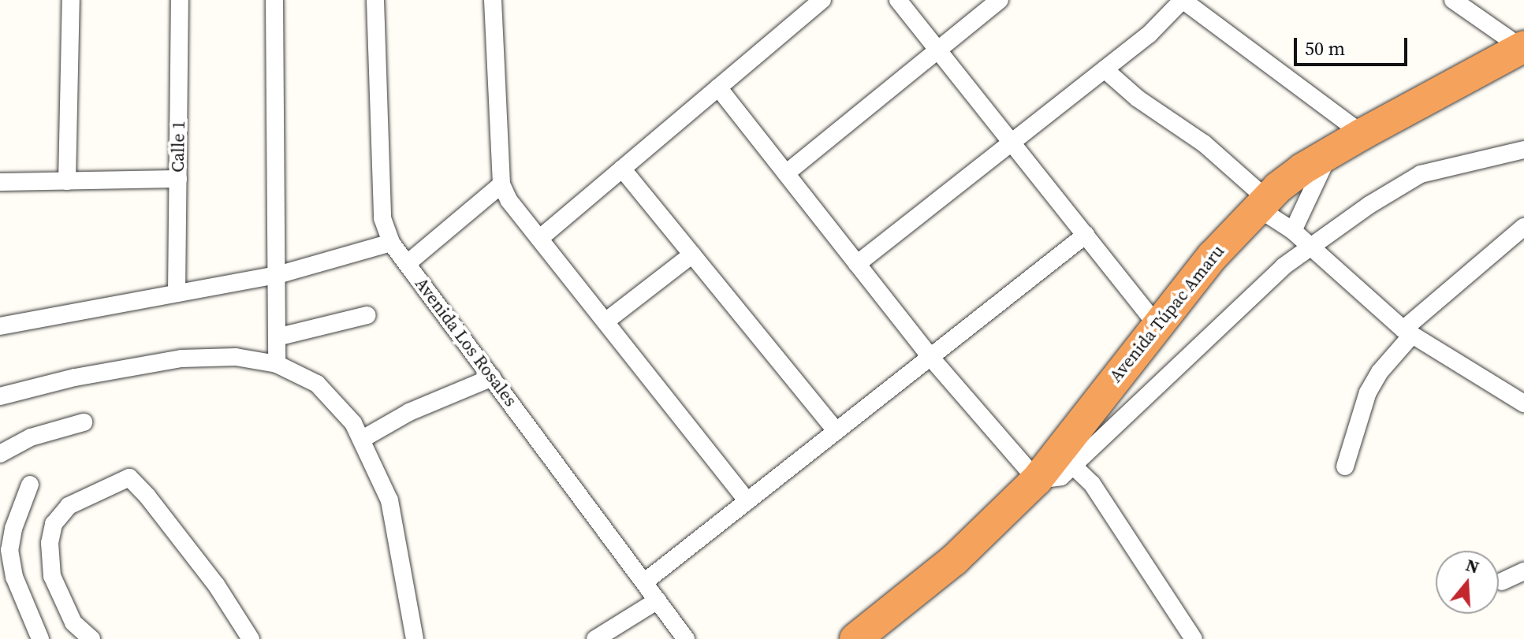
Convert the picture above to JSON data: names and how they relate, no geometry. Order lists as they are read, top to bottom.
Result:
{
  "streets": {
    "highway": ["Avenida Túpac Amaru"],
    "street": ["Calle 1", "Avenida Los Rosales"]
  },
  "scale_bar": "50 m",
  "north": "top"
}
